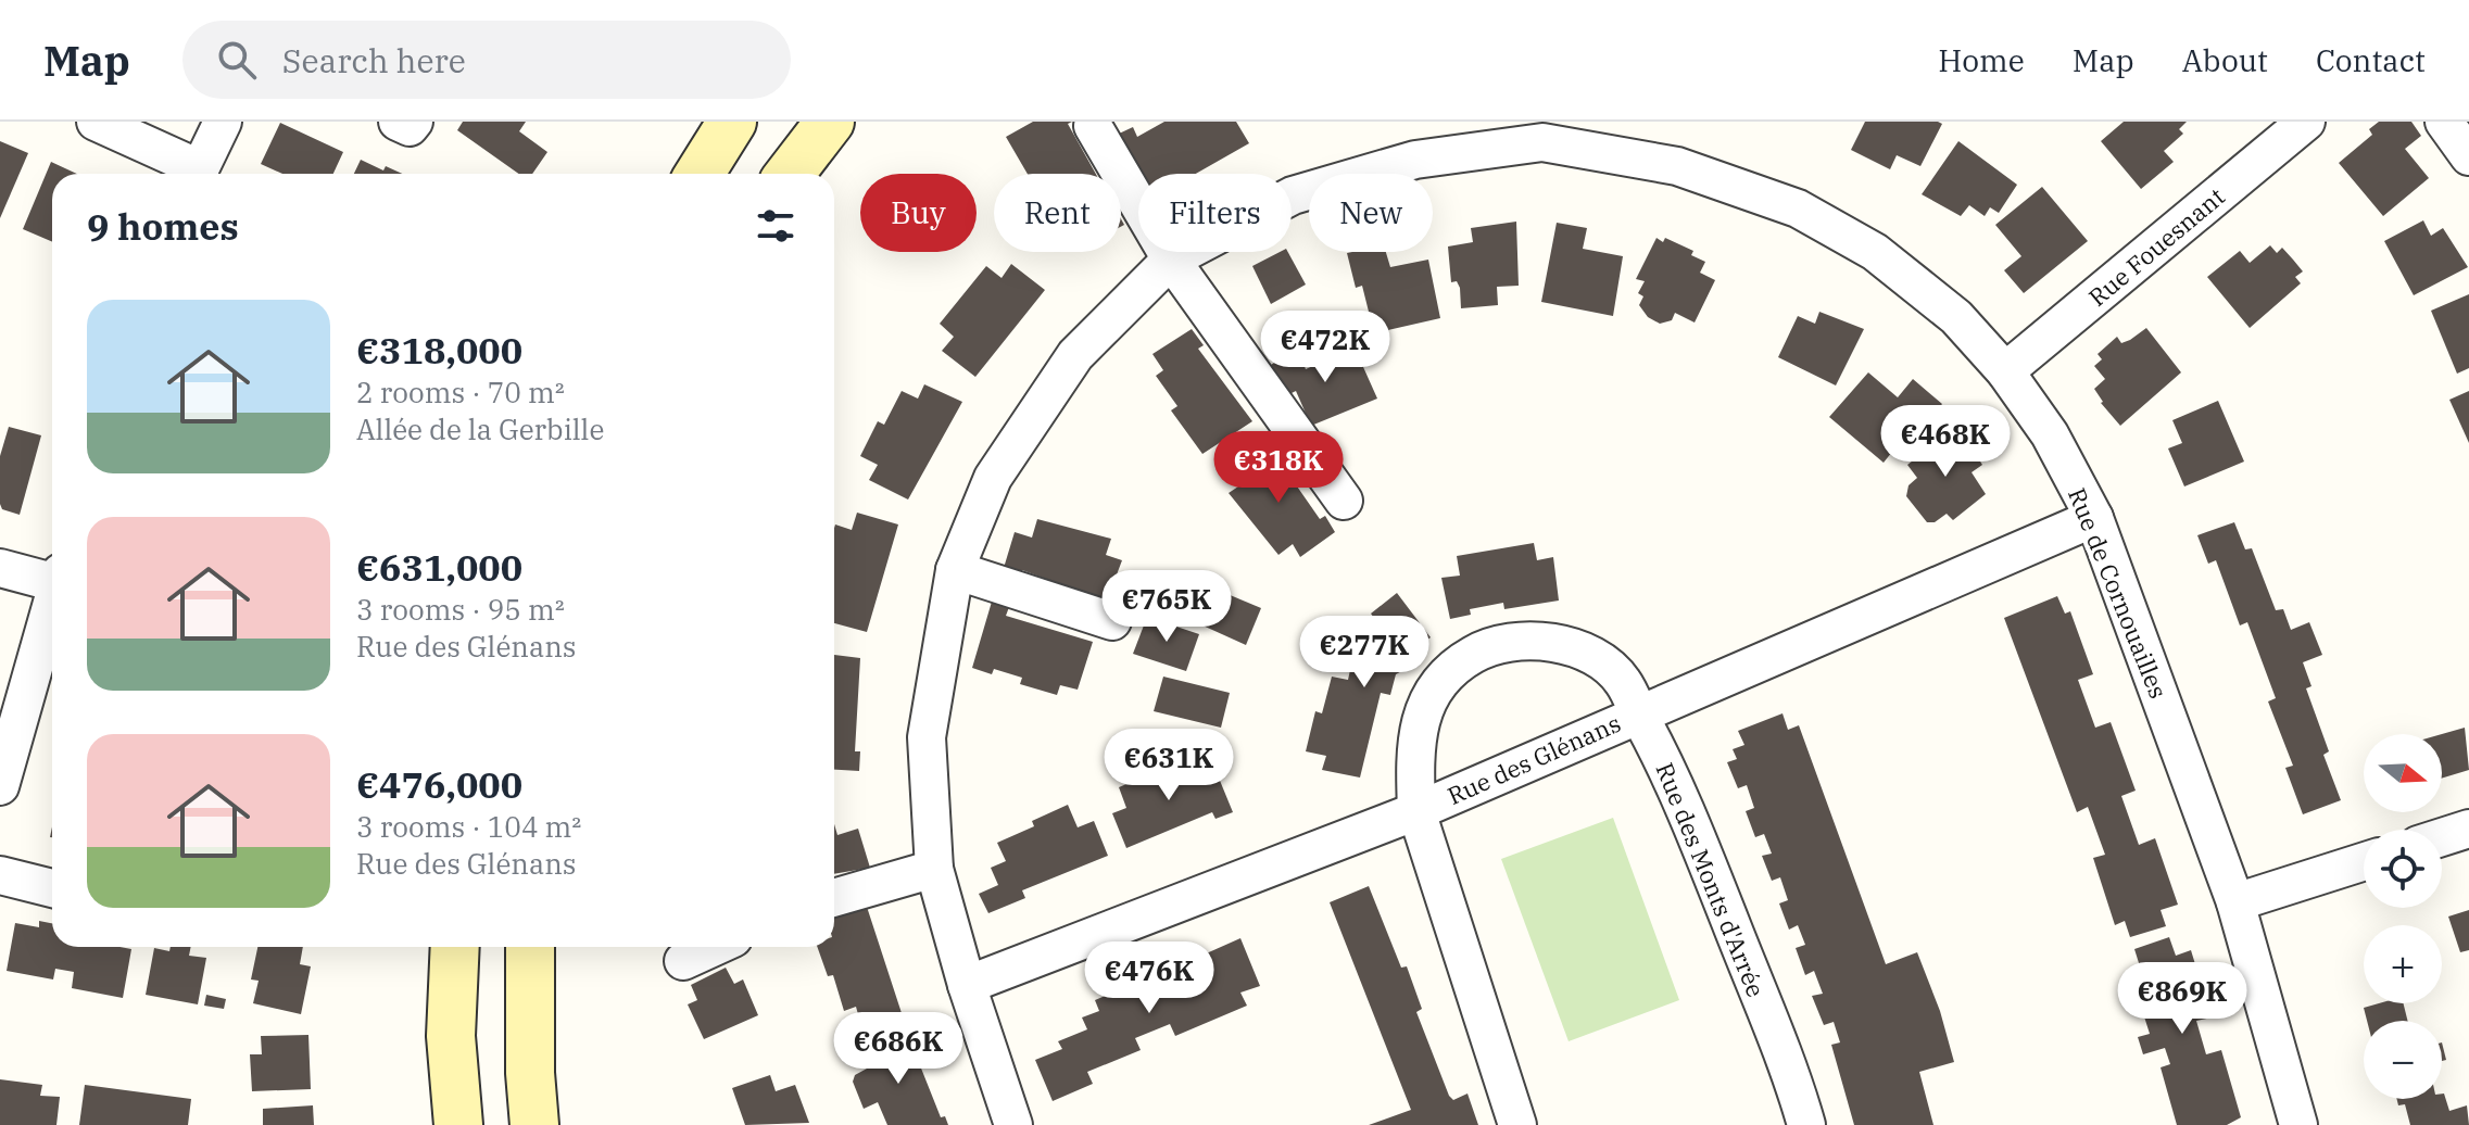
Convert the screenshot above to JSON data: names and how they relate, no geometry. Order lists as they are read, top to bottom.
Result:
{
  "streets": {
    "street": [
      "Rue Fouesnant",
      "Rue de Cornouailles",
      "Rue des Glénans",
      "Rue des Monts d'Arrée"
    ]
  },
  "crossings": [
    ["Rue Fouesnant", "Rue de Cornouailles"],
    ["Rue de Cornouailles", "Rue des Glénans"],
    ["Rue des Glénans", "Rue des Monts d'Arrée"]
  ],
  "north": "right",
  "page": {
    "header": "Map",
    "search": "Search here",
    "nav": [
      "Home",
      "Map",
      "About",
      "Contact"
    ],
    "chip": [
      "Buy",
      "Rent",
      "Filters",
      "New"
    ],
    "heading": "9 homes",
    "list": [
      {
        "name": "€318,000",
        "note": "2 rooms · 70 m² · Allée de la Gerbille"
      },
      {
        "name": "€631,000",
        "note": "3 rooms · 95 m² · Rue des Glénans"
      },
      {
        "name": "€476,000",
        "note": "3 rooms · 104 m² · Rue des Glénans"
      }
    ],
    "price": [
      "€472K",
      "€468K",
      "€318K",
      "€765K",
      "€277K",
      "€631K",
      "€476K",
      "€869K",
      "€686K"
    ],
    "map_buttons": ["+", "−"]
  }
}
